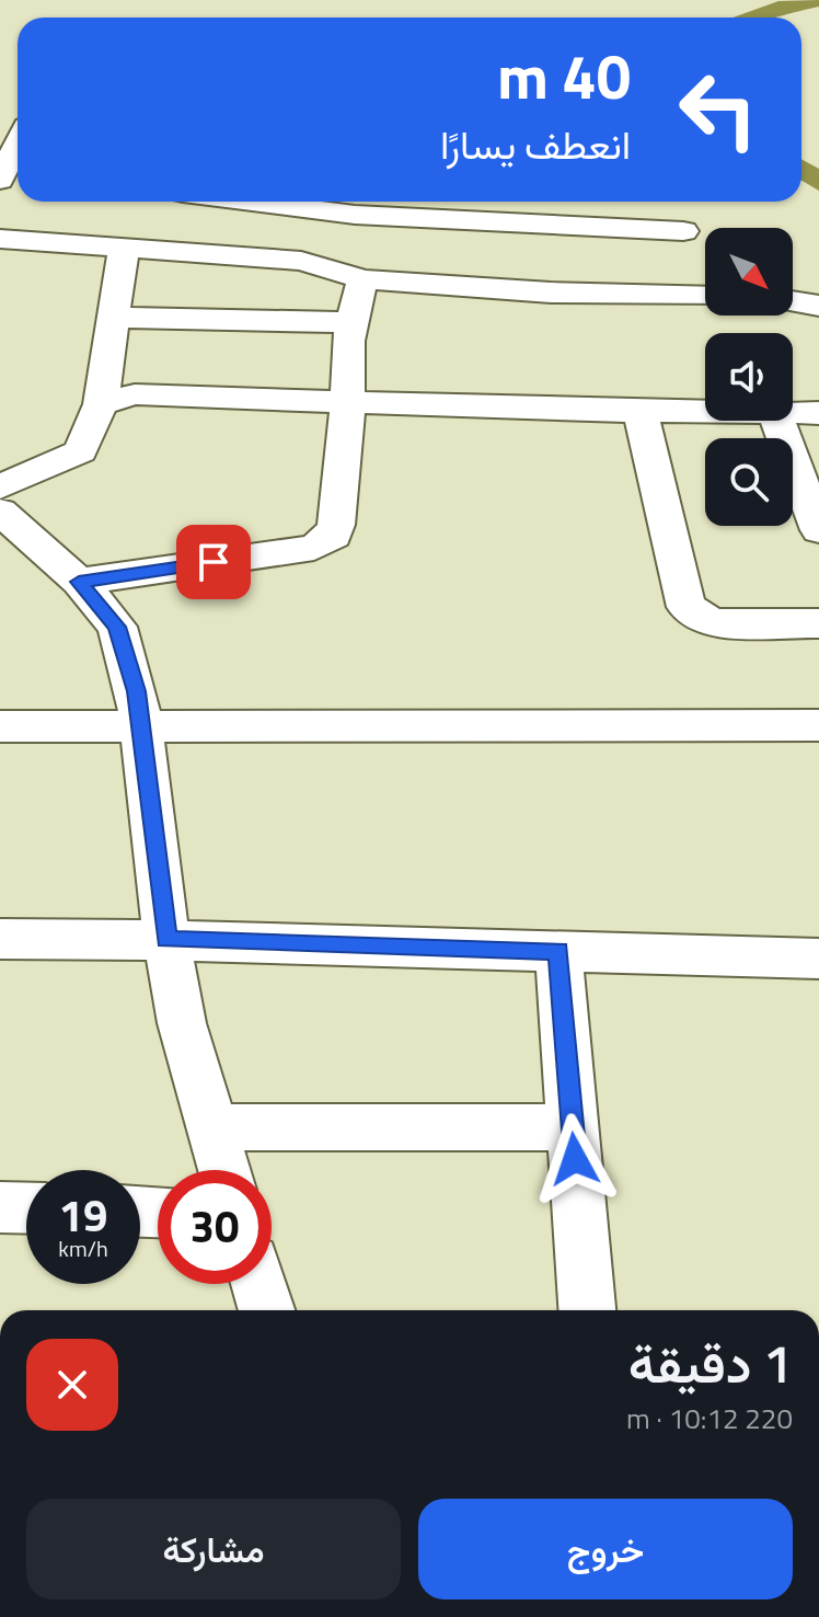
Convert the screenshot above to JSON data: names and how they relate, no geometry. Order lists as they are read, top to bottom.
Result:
{
  "north": "bottom right",
  "page": {
    "turn": ["40 m", "انعطف يسارًا"],
    "speed": "19 km/h",
    "limit": "30",
    "heading": ["1 دقيقة", "220 m · 10:12"],
    "buttons": ["خروج", "مشاركة"]
  }
}
